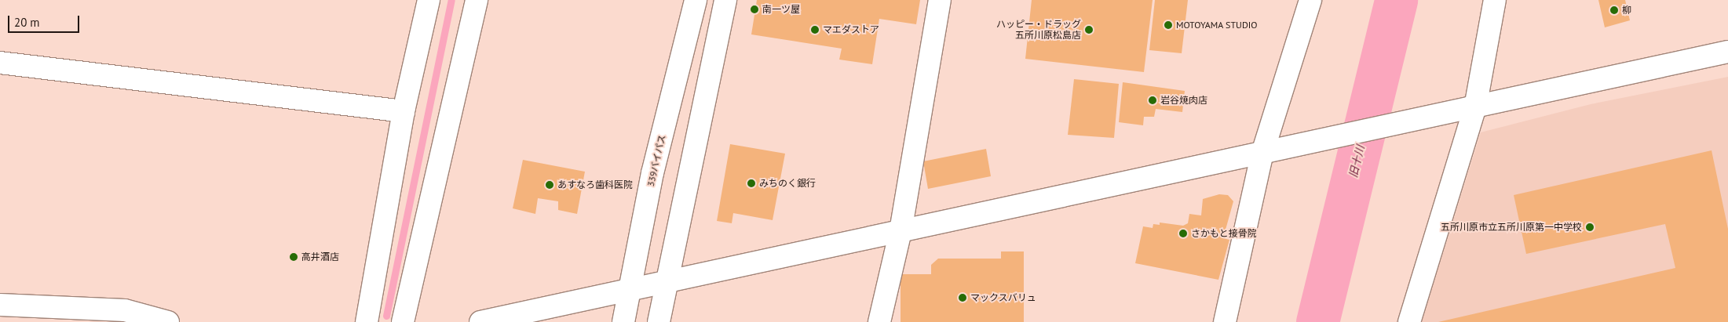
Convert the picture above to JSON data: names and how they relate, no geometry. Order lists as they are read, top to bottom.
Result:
{
  "streets": {
    "street": ["339バイパス"]
  },
  "water": ["旧十川"],
  "places": [
    "南一ツ屋",
    "柳",
    "MOTOYAMA STUDIO",
    "マエダストア",
    "ハッピー・ドラッグ 五所川原松島店",
    "岩谷焼肉店",
    "みちのく銀行",
    "あすなろ歯科医院",
    "五所川原市立五所川原第一中学校",
    "さかもと接骨院",
    "高井酒店",
    "マックスバリュ"
  ],
  "scale_bar": "20 m"
}
